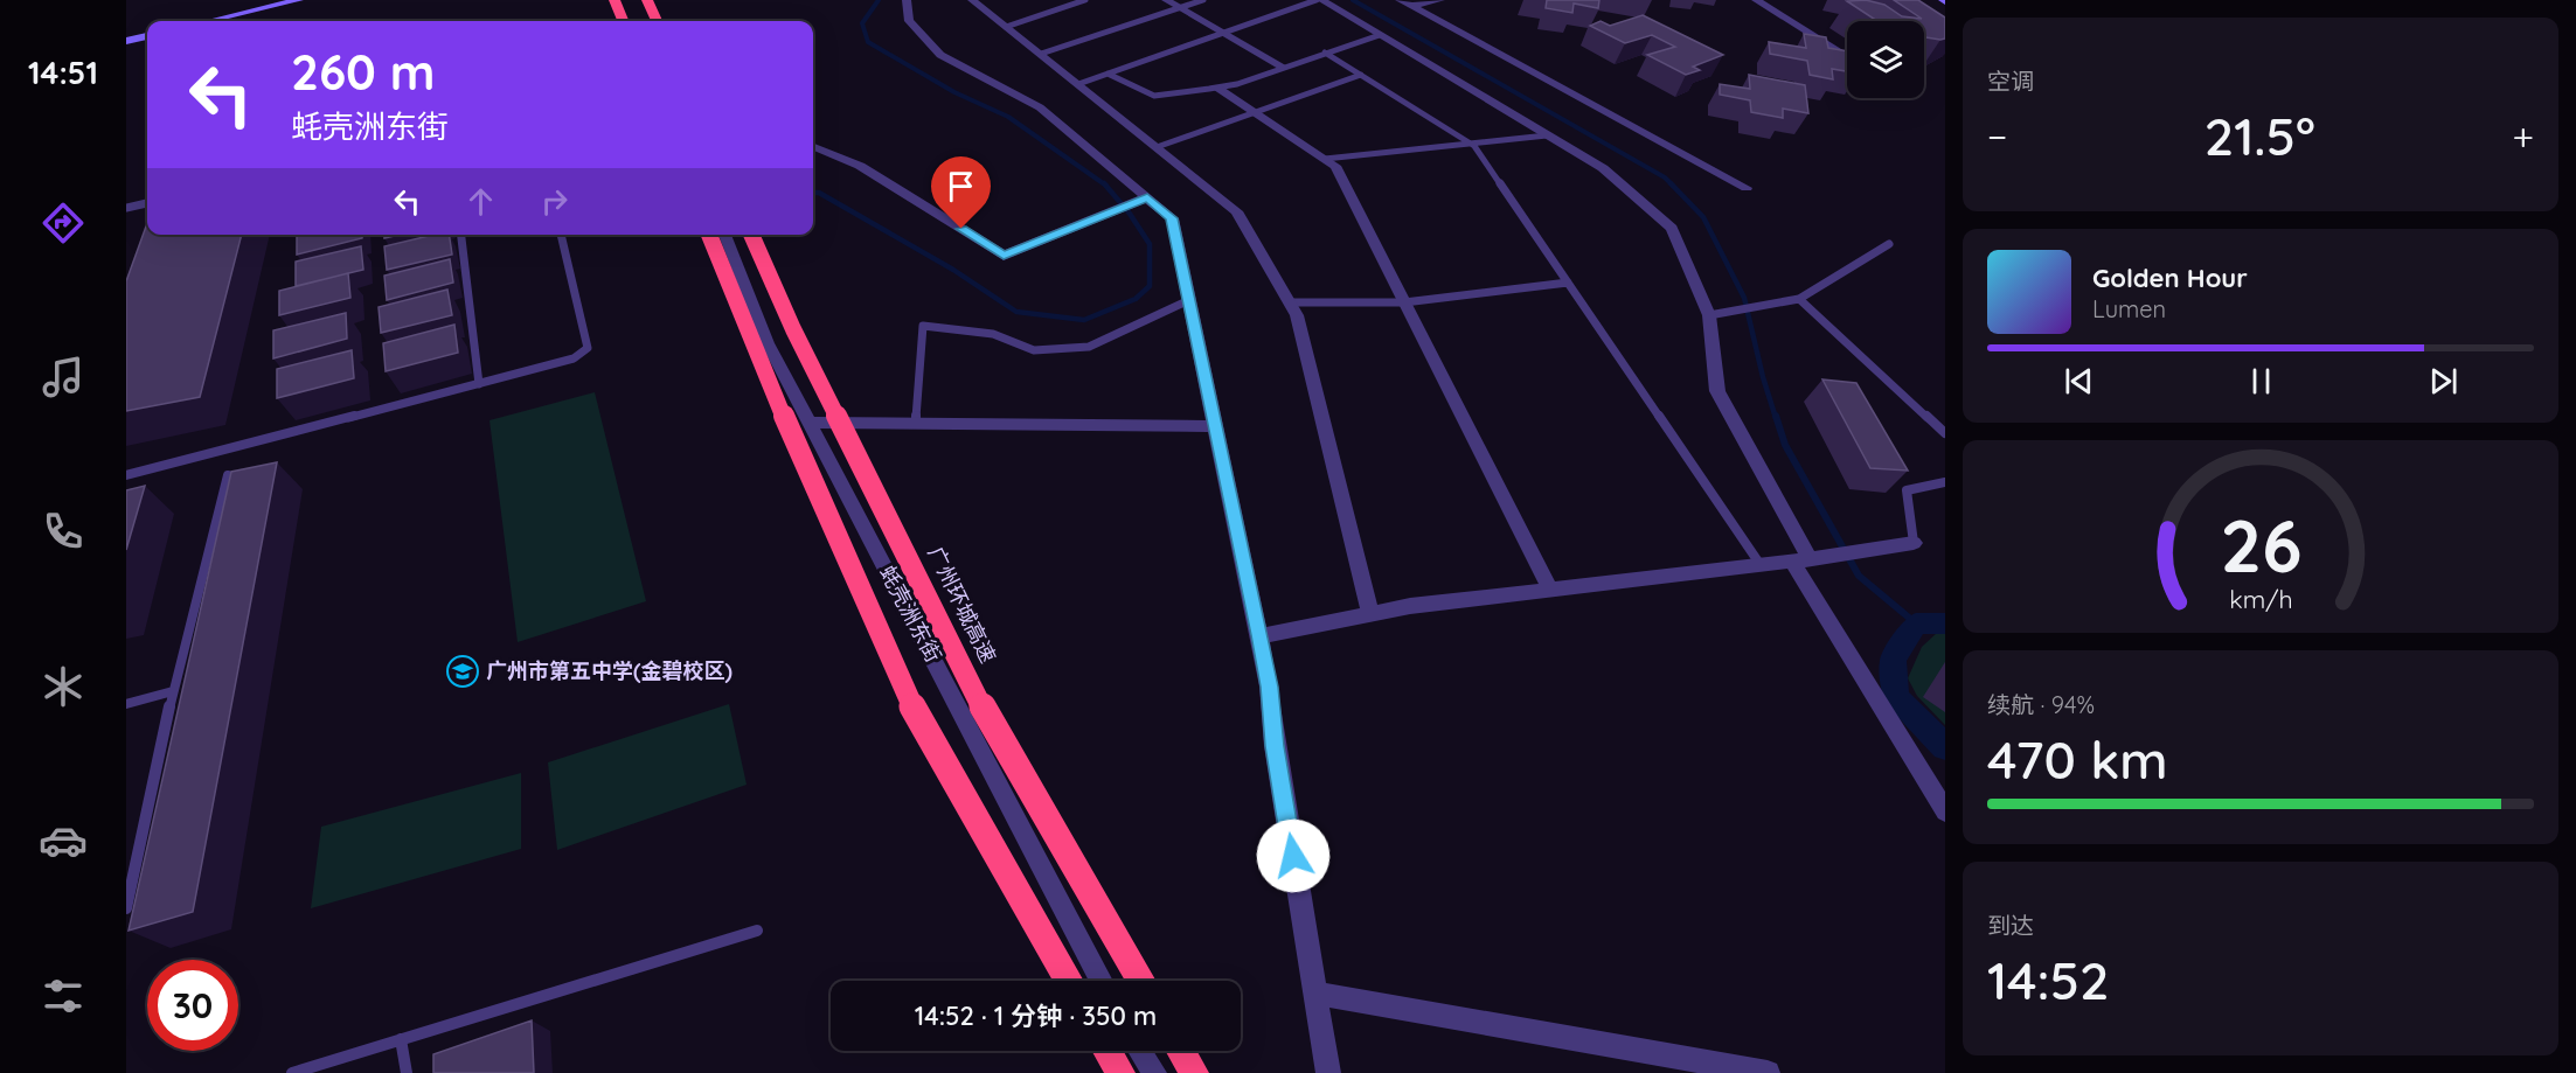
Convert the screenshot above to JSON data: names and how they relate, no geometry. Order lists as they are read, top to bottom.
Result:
{
  "streets": {
    "highway": ["广州环城高速"],
    "street": ["蚝壳洲东街"]
  },
  "places": {
    "school or university": ["广州市第五中学(金碧校区)"]
  },
  "page": {
    "tabs": "14:51",
    "tile": [
      "空调",
      ["续航 · 94%", "470 km"],
      ["到达", "14:52"]
    ],
    "turn": ["260 m", "蚝壳洲东街"],
    "heat": ["−", "21.5°", "+"],
    "song": ["Golden Hour", "Lumen"],
    "limit": "30",
    "trip": "14:52 · 1 分钟 · 350 m",
    "gauge": ["26", "km/h"]
  }
}
